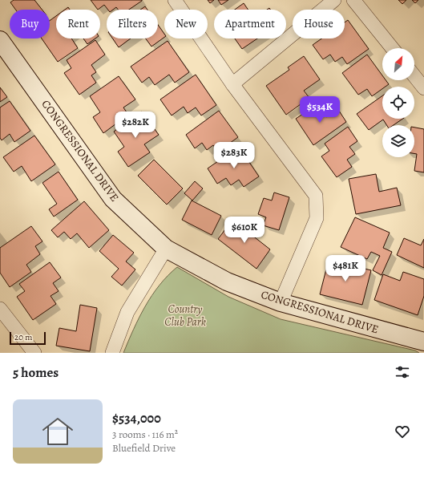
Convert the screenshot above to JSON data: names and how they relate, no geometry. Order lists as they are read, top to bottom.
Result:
{
  "streets": {
    "street": ["CONGRESSIONAL DRIVE"]
  },
  "parks": ["Country Club Park"],
  "scale_bar": "20 m",
  "north": "top right",
  "page": {
    "chip": [
      "Buy",
      "Rent",
      "Filters",
      "New",
      "Apartment",
      "House"
    ],
    "price": [
      "$534K",
      "$282K",
      "$283K",
      "$610K",
      "$481K"
    ],
    "scale": "20 m",
    "heading": "5 homes",
    "list": [
      {
        "name": "$534,000",
        "note": "3 rooms · 116 m² · Bluefield Drive"
      }
    ]
  }
}
